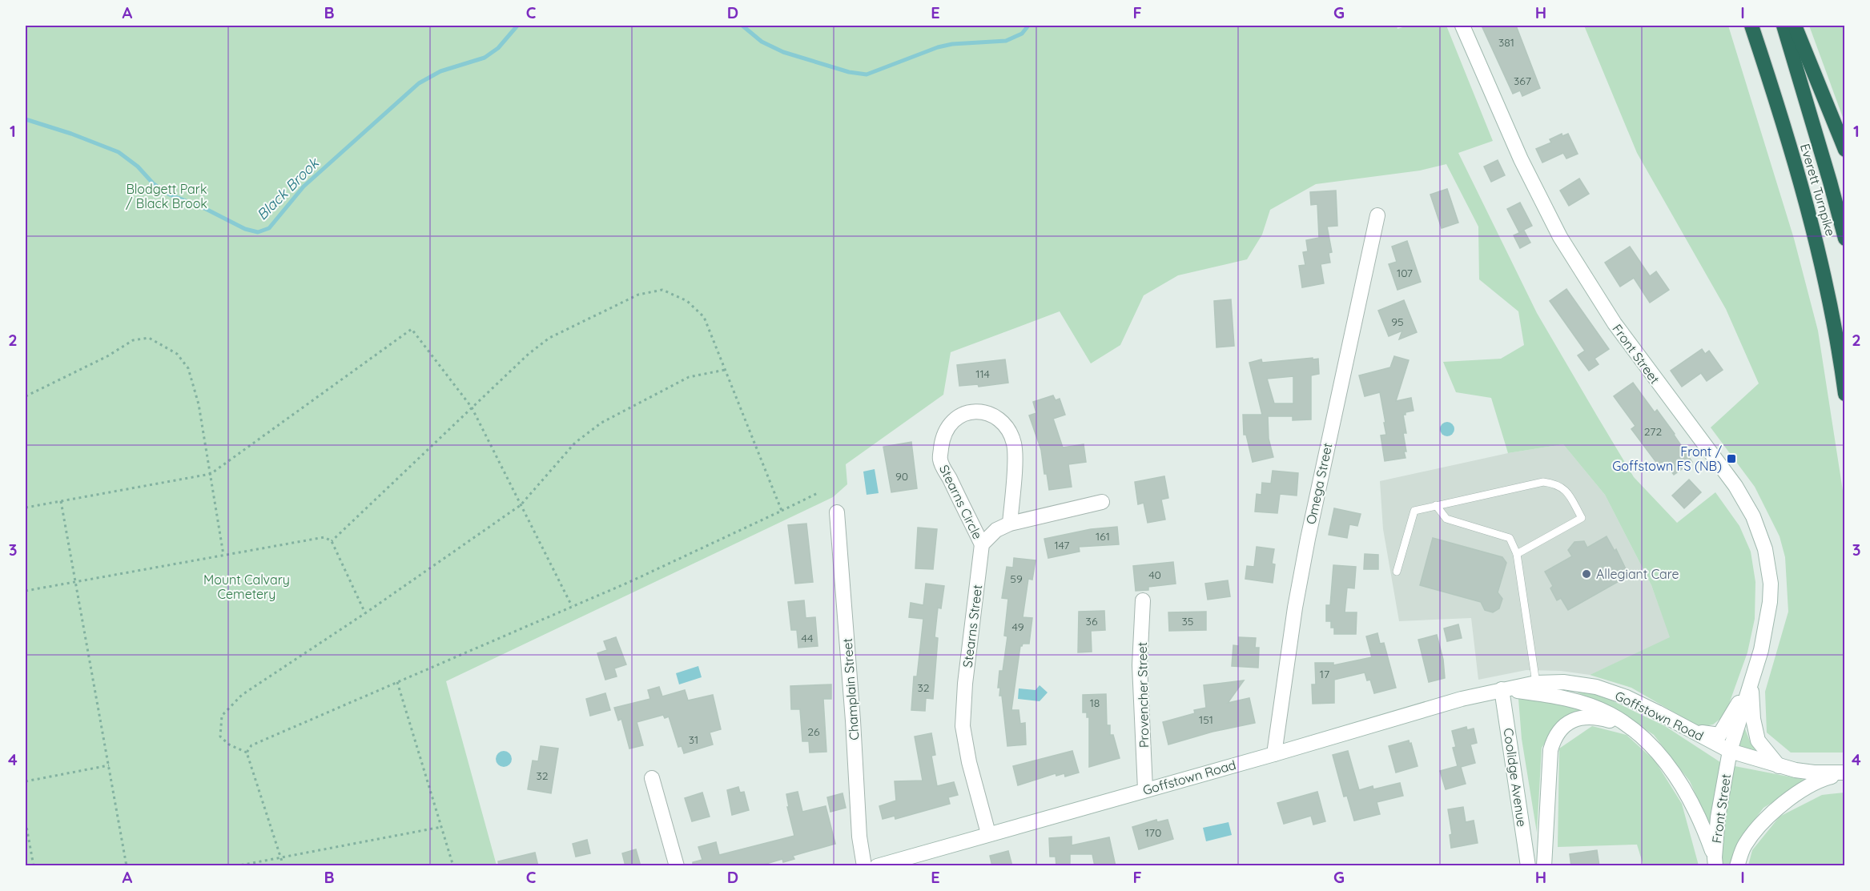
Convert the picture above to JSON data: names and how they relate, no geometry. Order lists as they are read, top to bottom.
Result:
{
  "streets": {
    "highway": ["Everett Turnpike"],
    "main road": [
      "Front Street",
      "Omega Street",
      "Stearns Circle",
      "Stearns Street",
      "Champlain Street",
      "Provencher Street",
      "Goffstown Road",
      "Coolidge Avenue"
    ]
  },
  "crossings": [
    ["Front Street", "Goffstown Road"],
    ["Omega Street", "Goffstown Road"],
    ["Stearns Circle", "Stearns Street"],
    ["Stearns Street", "Goffstown Road"],
    ["Provencher Street", "Goffstown Road"],
    ["Goffstown Road", "Coolidge Avenue"]
  ],
  "water": ["Black Brook"],
  "parks": ["Blodgett Park / Black Brook", "Mount Calvary Cemetery"],
  "places": {
    "transit": ["Front / Goffstown FS (NB)"],
    "other": ["Allegiant Care"]
  },
  "house_numbers": [
    "381",
    "367",
    "107",
    "95",
    "114",
    "272",
    "90",
    "161",
    "147",
    "40",
    "59",
    "36",
    "35",
    "49",
    "44",
    "17",
    "32",
    "18",
    "151",
    "26",
    "31",
    "32",
    "170"
  ],
  "grid": {
    "columns": [
      "A",
      "B",
      "C",
      "D",
      "E",
      "F",
      "G",
      "H",
      "I"
    ],
    "rows": [
      "1",
      "2",
      "3",
      "4"
    ]
  }
}
